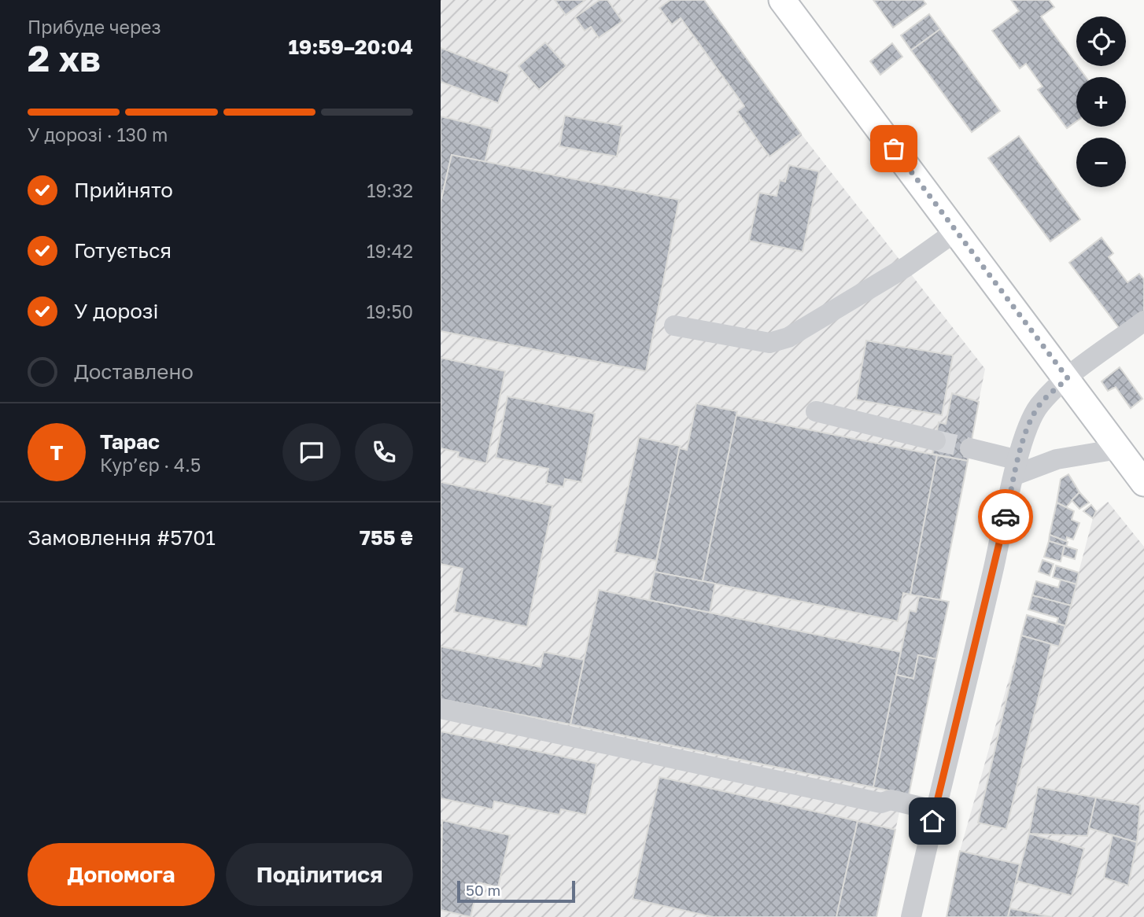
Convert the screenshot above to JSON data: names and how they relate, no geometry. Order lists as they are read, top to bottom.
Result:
{
  "scale_bar": "50 m",
  "page": {
    "heading": ["2 хв", "Прибуде через", "19:59–20:04"],
    "panel": [
      "Тарас",
      "Кур’єр · 4.5",
      "Замовлення #5701",
      "755 ₴"
    ],
    "map_buttons": ["+", "−"],
    "bar": "У дорозі · 130 m",
    "list": [
      ["Прийнято", "19:32"],
      ["Готується", "19:42"],
      ["У дорозі", "19:50"],
      "Доставлено"
    ],
    "round": "Т",
    "buttons": ["Допомога", "Поділитися"],
    "scale": "50 m"
  }
}
